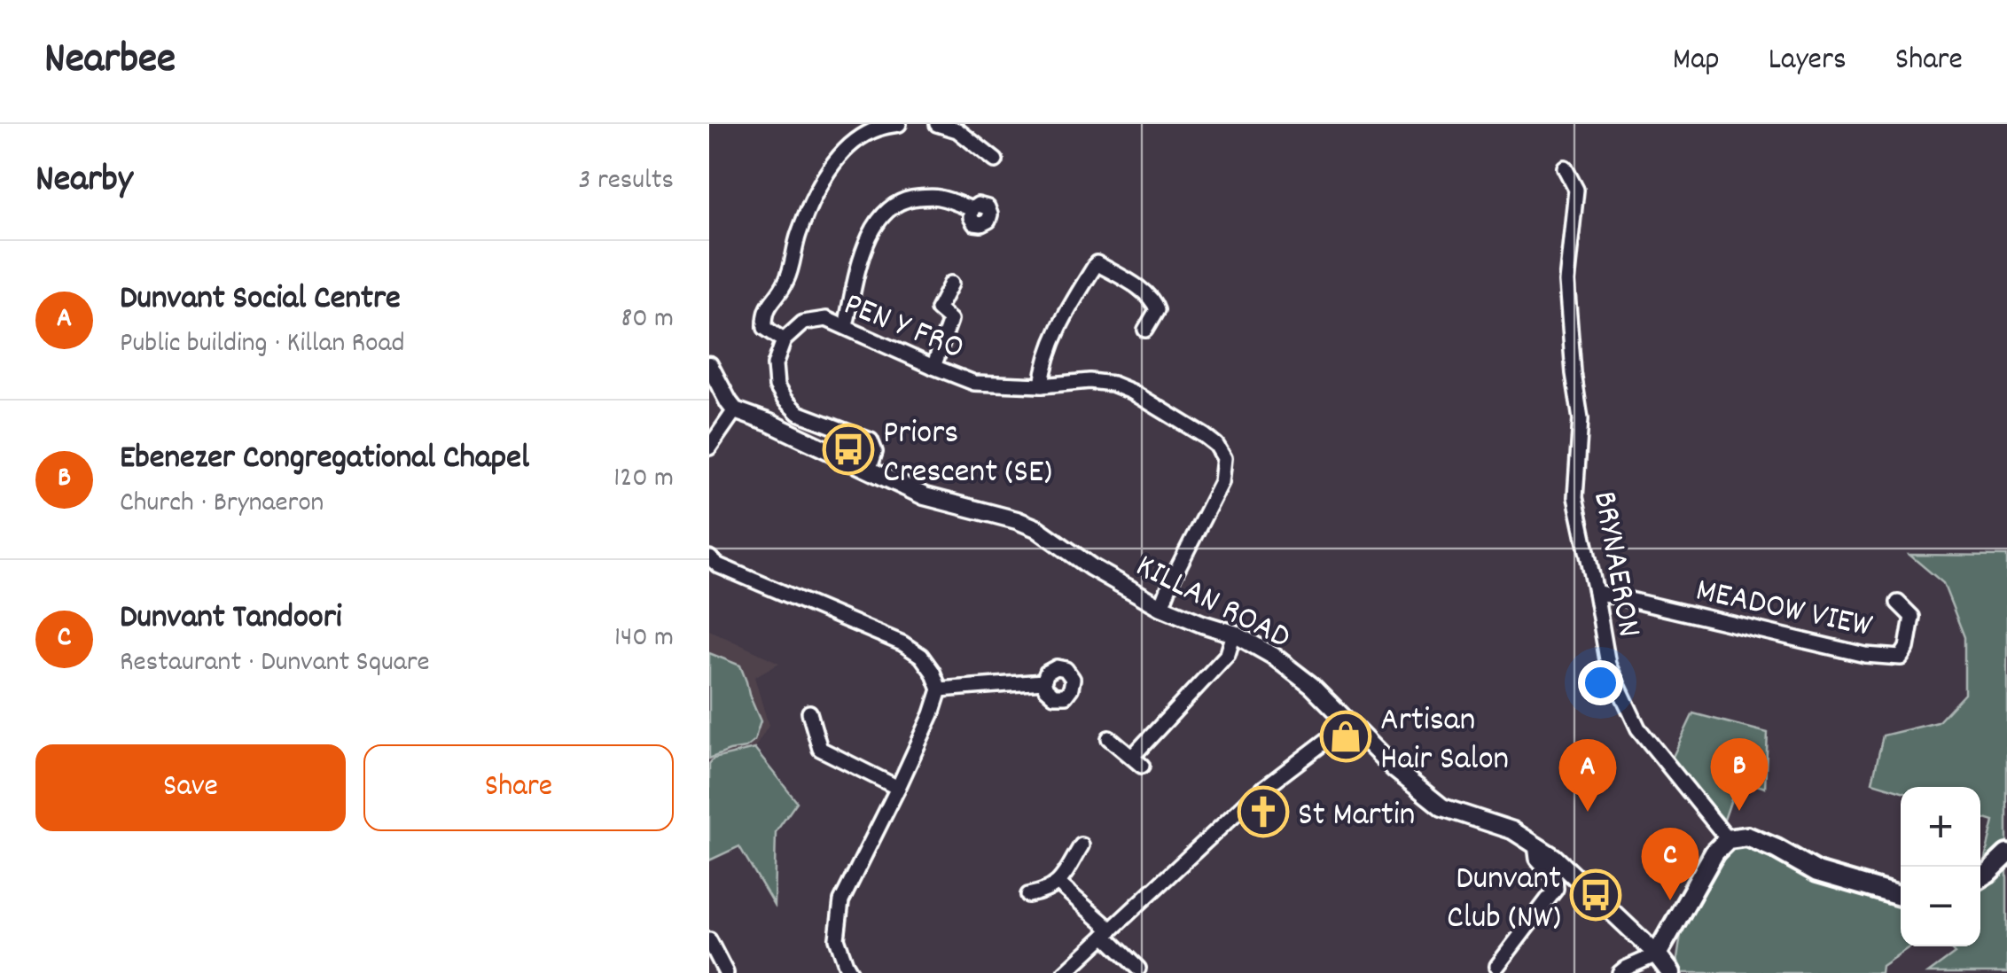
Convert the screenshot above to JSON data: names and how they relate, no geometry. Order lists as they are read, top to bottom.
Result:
{
  "streets": {
    "street": [
      "PEN Y FRO",
      "BRYNAERON",
      "KILLAN ROAD",
      "MEADOW VIEW"
    ]
  },
  "crossings": [
    ["PEN Y FRO", "KILLAN ROAD"],
    ["BRYNAERON", "MEADOW VIEW"]
  ],
  "places": {
    "bus stop": ["Priors Crescent (SE)", "Dunvant Club (NW)"],
    "shop": ["Artisan Hair Salon"],
    "church": ["St Martin"]
  },
  "page": {
    "header": "Nearbee",
    "nav": ["Map", "Layers", "Share"],
    "heading": ["Nearby", "3 results"],
    "list": [
      {
        "mark": "A",
        "name": "Dunvant Social Centre",
        "note": "Public building · Killan Road",
        "value": "80 m"
      },
      {
        "mark": "B",
        "name": "Ebenezer Congregational Chapel",
        "note": "Church · Brynaeron",
        "value": "120 m"
      },
      {
        "mark": "C",
        "name": "Dunvant Tandoori",
        "note": "Restaurant · Dunvant Square",
        "value": "140 m"
      }
    ],
    "buttons": ["Save", "Share"],
    "pins": ["B", "A", "C"],
    "map_buttons": ["+", "−"]
  }
}
